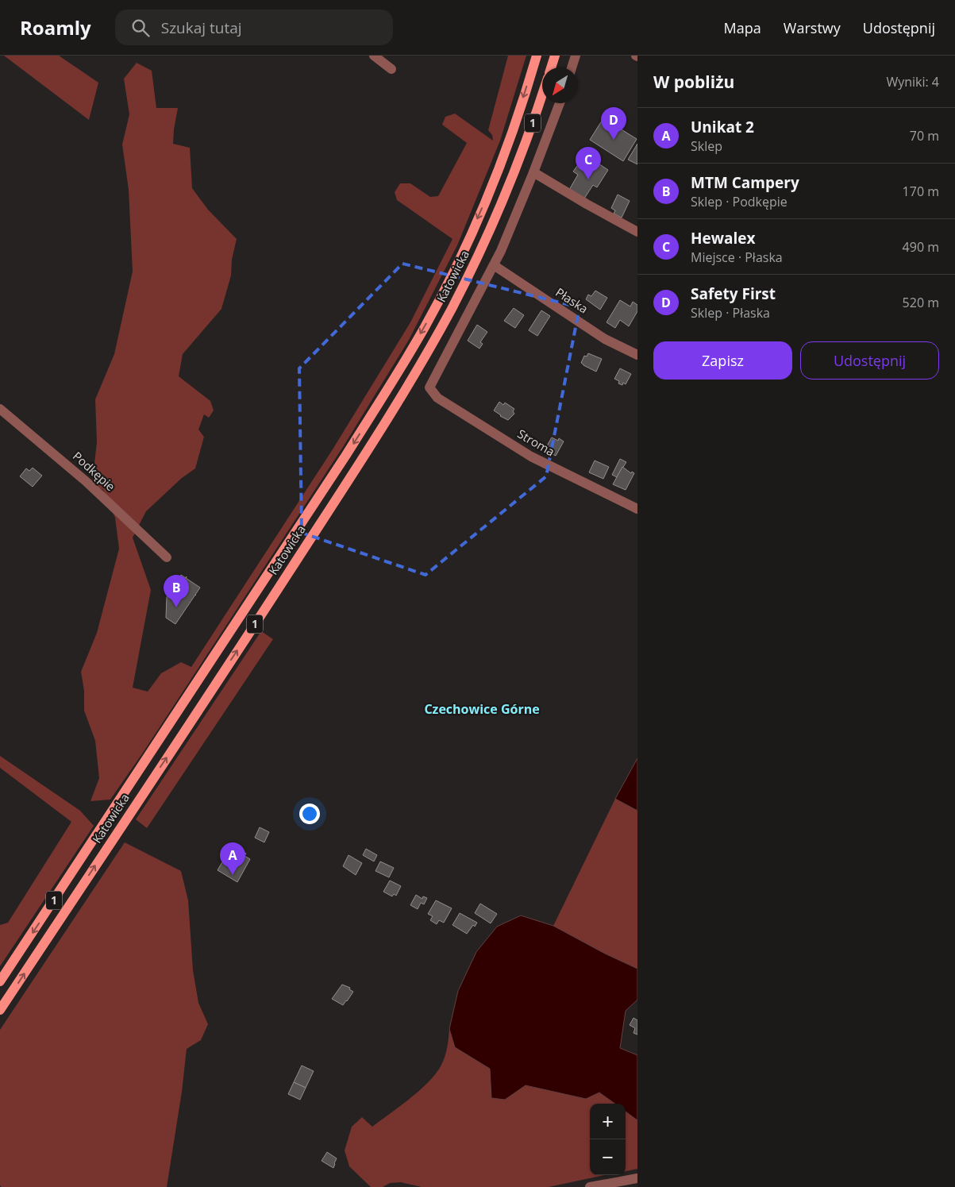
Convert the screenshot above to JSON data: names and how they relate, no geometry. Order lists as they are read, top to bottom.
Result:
{
  "streets": {
    "main road": ["1", "Katowicka"],
    "street": ["Płaska", "Stroma", "Podkępie"]
  },
  "crossings": [
    ["Płaska", "Stroma"]
  ],
  "districts": ["Czechowice Górne"],
  "north": "bottom left",
  "page": {
    "header": "Roamly",
    "search": "Szukaj tutaj",
    "nav": ["Mapa", "Warstwy", "Udostępnij"],
    "heading": ["W pobliżu", "Wyniki: 4"],
    "pins": [
      "D",
      "C",
      "B",
      "A"
    ],
    "list": [
      {
        "mark": "A",
        "name": "Unikat 2",
        "note": "Sklep",
        "value": "70 m"
      },
      {
        "mark": "B",
        "name": "MTM Campery",
        "note": "Sklep · Podkępie",
        "value": "170 m"
      },
      {
        "mark": "C",
        "name": "Hewalex",
        "note": "Miejsce · Płaska",
        "value": "490 m"
      },
      {
        "mark": "D",
        "name": "Safety First",
        "note": "Sklep · Płaska",
        "value": "520 m"
      }
    ],
    "buttons": ["Zapisz", "Udostępnij"],
    "map_buttons": ["+", "−"]
  }
}
